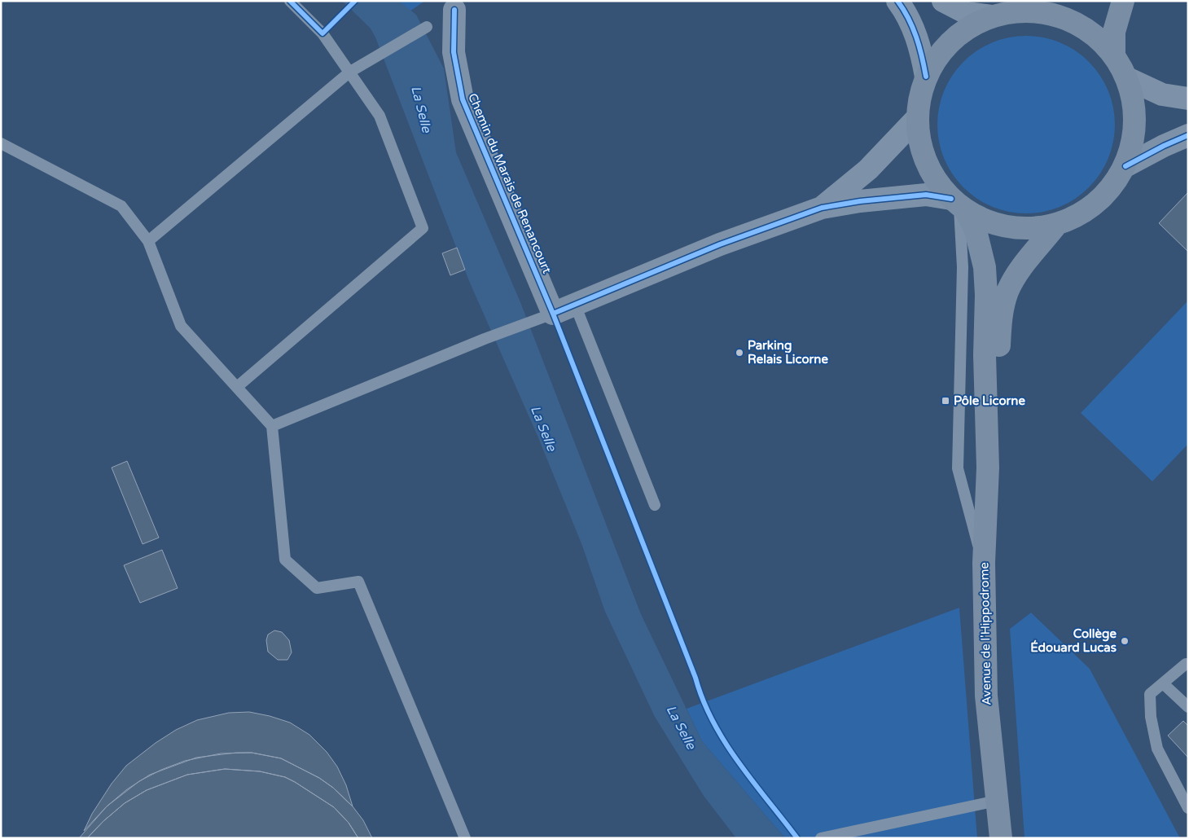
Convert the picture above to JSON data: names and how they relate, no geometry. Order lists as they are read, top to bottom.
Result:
{
  "streets": {
    "main road": ["Avenue de l'Hippodrome"],
    "street": ["Chemin du Marais de Renancourt"]
  },
  "water": ["La Selle"],
  "places": {
    "other": ["Parking Relais Licorne", "Collège Édouard Lucas"],
    "transit": ["Pôle Licorne"]
  }
}
